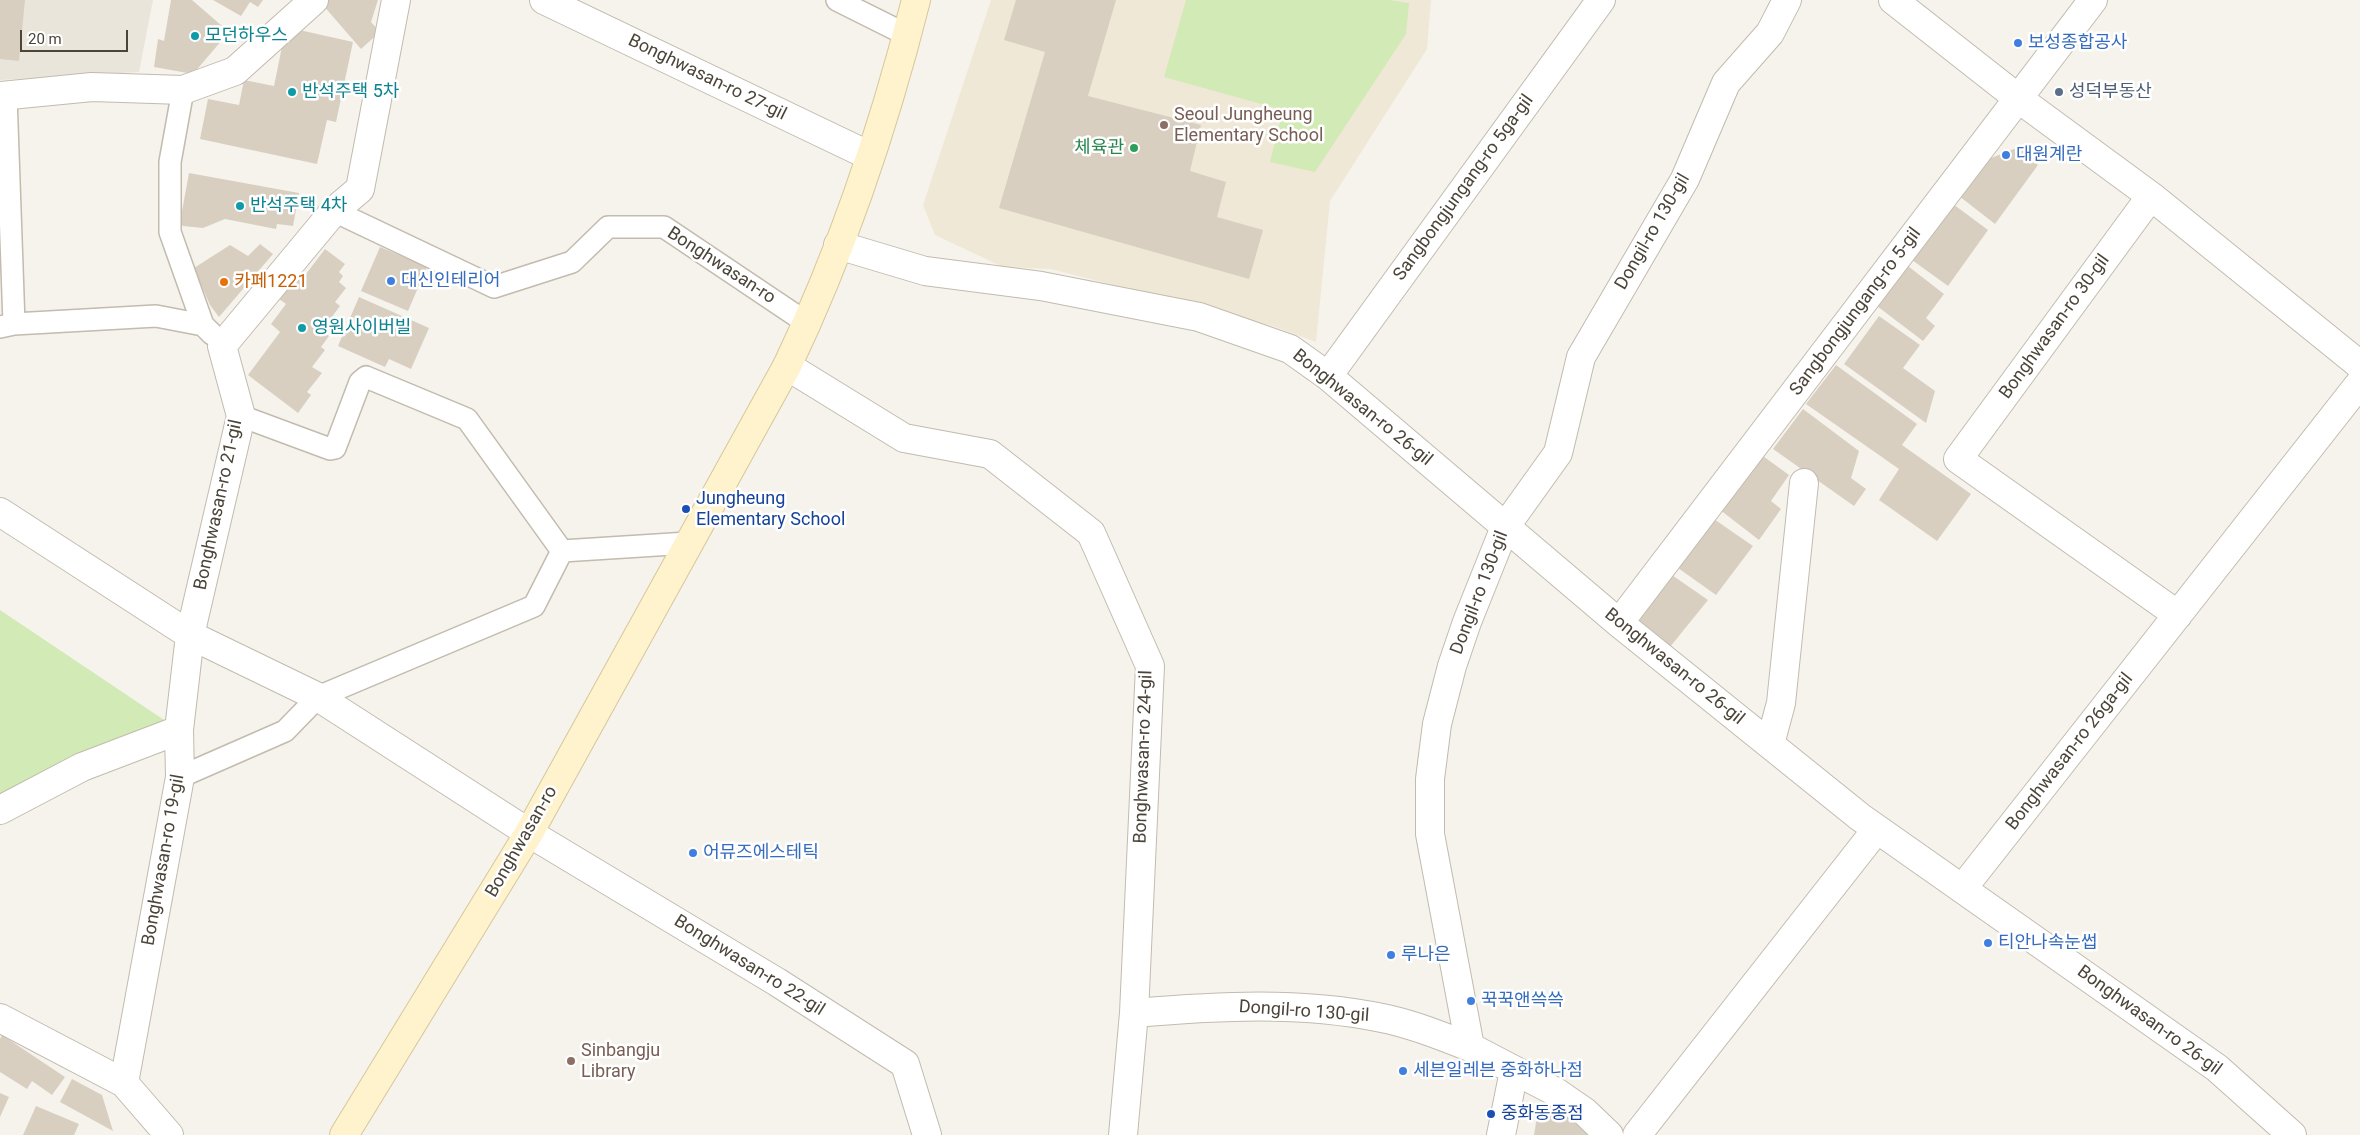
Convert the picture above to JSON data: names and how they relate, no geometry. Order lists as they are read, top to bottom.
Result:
{
  "streets": {
    "main road": ["Bonghwasan-ro"],
    "street": [
      "Bonghwasan-ro 27-gil",
      "Sangbongjungang-ro 5ga-gil",
      "Dongil-ro 130-gil",
      "Sangbongjungang-ro 5-gil",
      "Bonghwasan-ro 30-gil",
      "Bonghwasan-ro 26-gil",
      "Bonghwasan-ro 21-gil",
      "Bonghwasan-ro 26ga-gil",
      "Bonghwasan-ro 24-gil",
      "Bonghwasan-ro 19-gil",
      "Bonghwasan-ro 22-gil"
    ]
  },
  "crossings": [
    ["Bonghwasan-ro 27-gil", "Bonghwasan-ro"],
    ["Sangbongjungang-ro 5ga-gil", "Bonghwasan-ro 26-gil"],
    ["Dongil-ro 130-gil", "Bonghwasan-ro 26-gil"],
    ["Dongil-ro 130-gil", "Bonghwasan-ro 24-gil"],
    ["Bonghwasan-ro", "Bonghwasan-ro 26-gil"],
    ["Bonghwasan-ro", "Bonghwasan-ro 24-gil"],
    ["Bonghwasan-ro", "Bonghwasan-ro 22-gil"],
    ["Sangbongjungang-ro 5-gil", "Bonghwasan-ro 26-gil"],
    ["Bonghwasan-ro 30-gil", "Bonghwasan-ro 26ga-gil"],
    ["Bonghwasan-ro 26-gil", "Bonghwasan-ro 26ga-gil"],
    ["Bonghwasan-ro 21-gil", "Bonghwasan-ro 19-gil"]
  ],
  "places": [
    "모던하우스",
    "보성종합공사",
    "반석주택 5차",
    "성덕부동산",
    "Seoul Jungheung Elementary School",
    "체육관",
    "대원계란",
    "반석주택 4차",
    "대신인테리어",
    "카페1221",
    "영원사이버빌",
    "Jungheung Elementary School",
    "어뮤즈에스테틱",
    "티안나속눈썹",
    "루나은",
    "꾹꾹앤쓱쓱",
    "Sinbangju Library",
    "세븐일레븐 중화하나점",
    "중화동종점"
  ],
  "scale_bar": "20 m"
}
